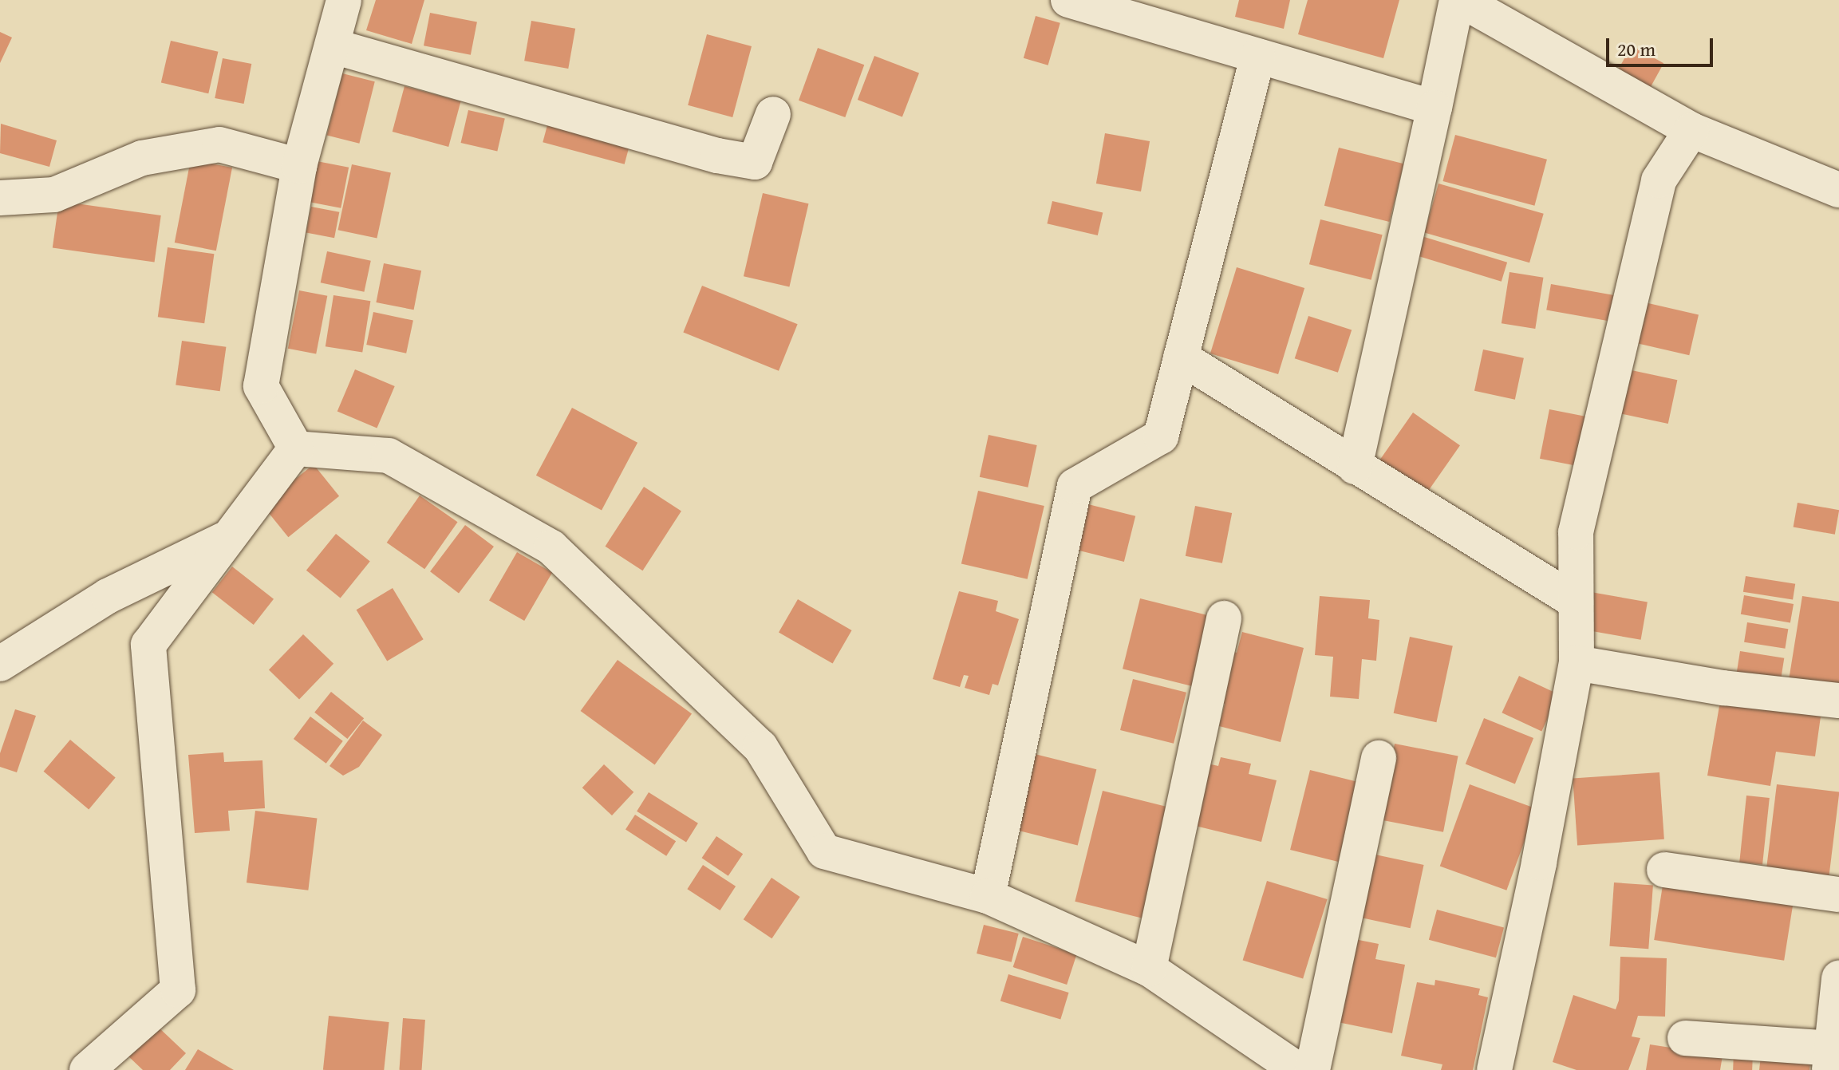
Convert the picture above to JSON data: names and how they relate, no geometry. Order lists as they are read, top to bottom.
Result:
{
  "scale_bar": "20 m"
}
